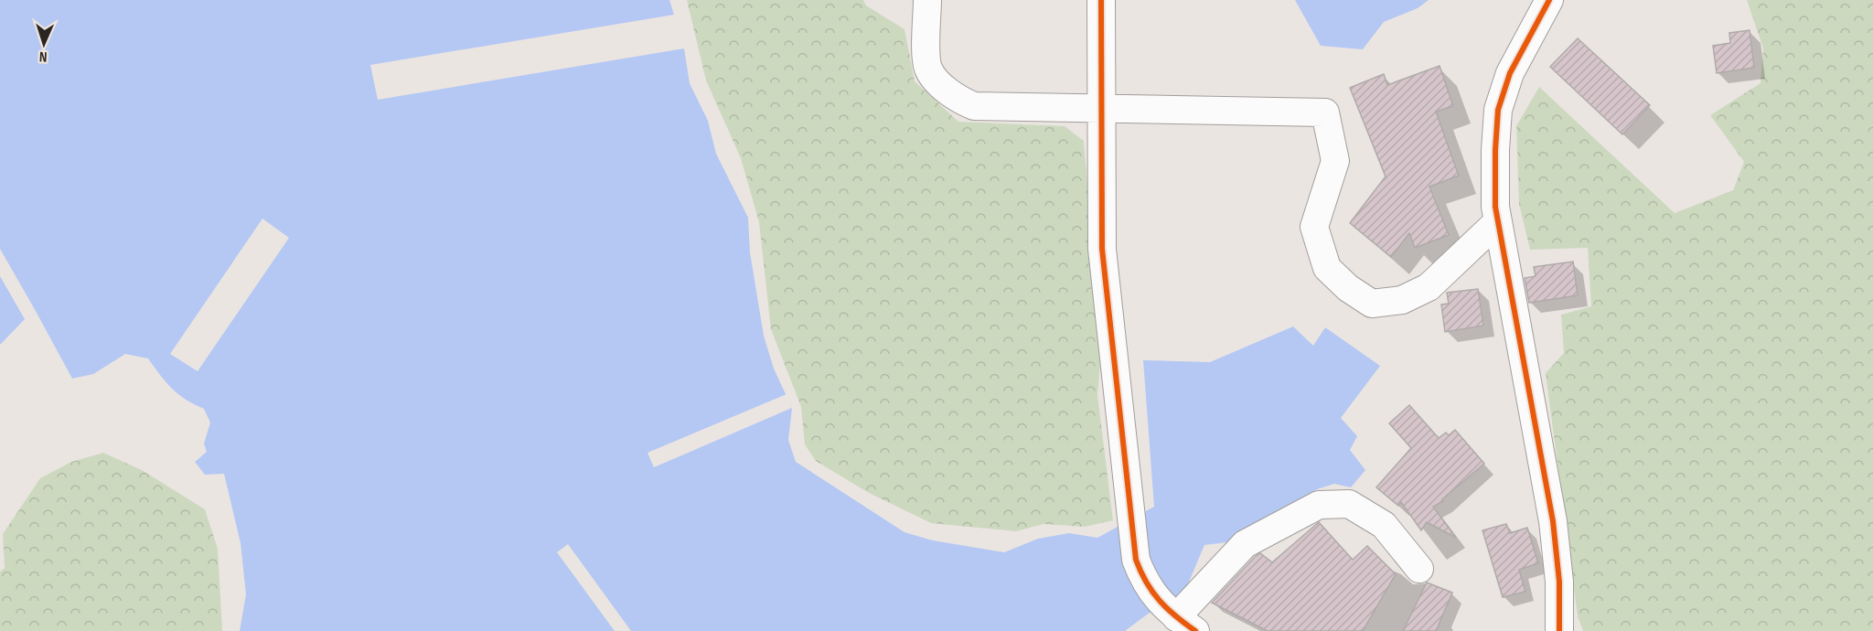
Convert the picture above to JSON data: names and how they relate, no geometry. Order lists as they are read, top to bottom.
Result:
{
  "north": "bottom"
}
